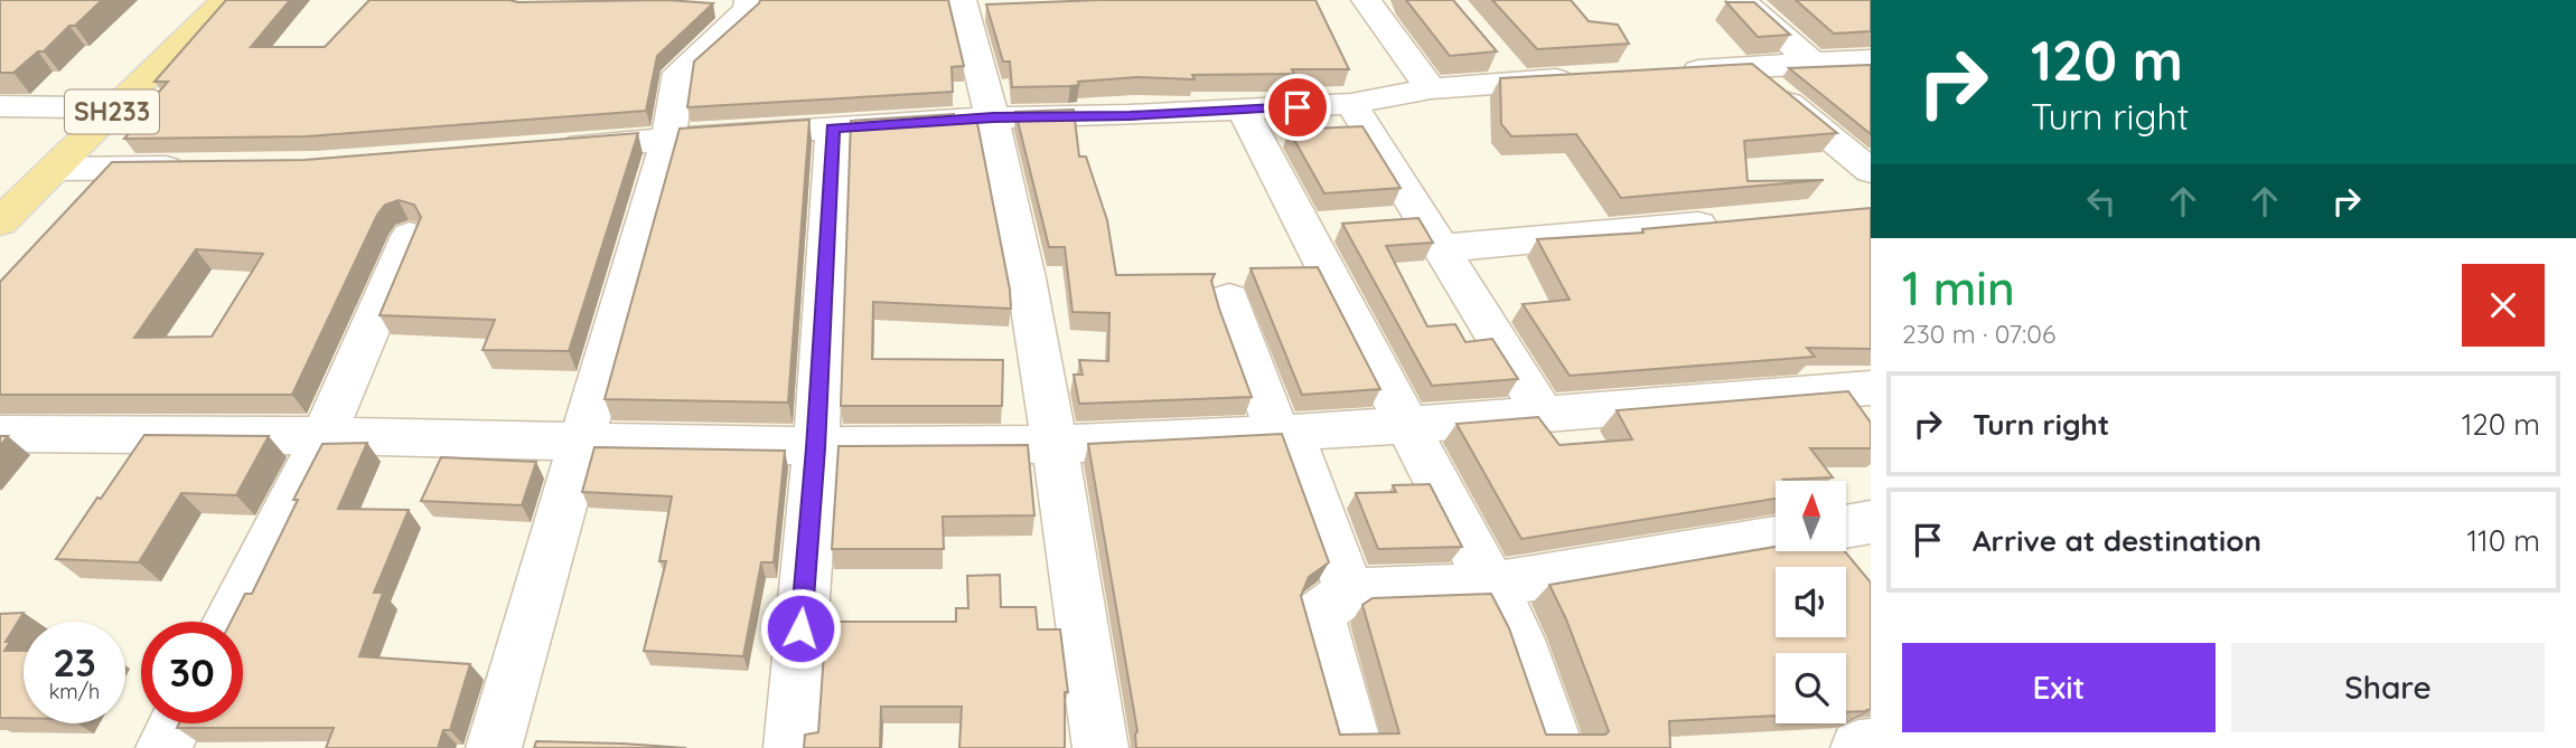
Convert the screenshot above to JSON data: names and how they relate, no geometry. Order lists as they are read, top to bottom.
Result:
{
  "streets": {
    "main road": ["SH233"]
  },
  "north": "top",
  "page": {
    "turn": ["120 m", "Turn right"],
    "heading": ["1 min", "230 m · 07:06"],
    "list": [
      {
        "name": "Turn right",
        "value": "120 m"
      },
      {
        "name": "Arrive at destination",
        "value": "110 m"
      }
    ],
    "speed": "23 km/h",
    "limit": "30",
    "buttons": ["Exit", "Share"]
  }
}
